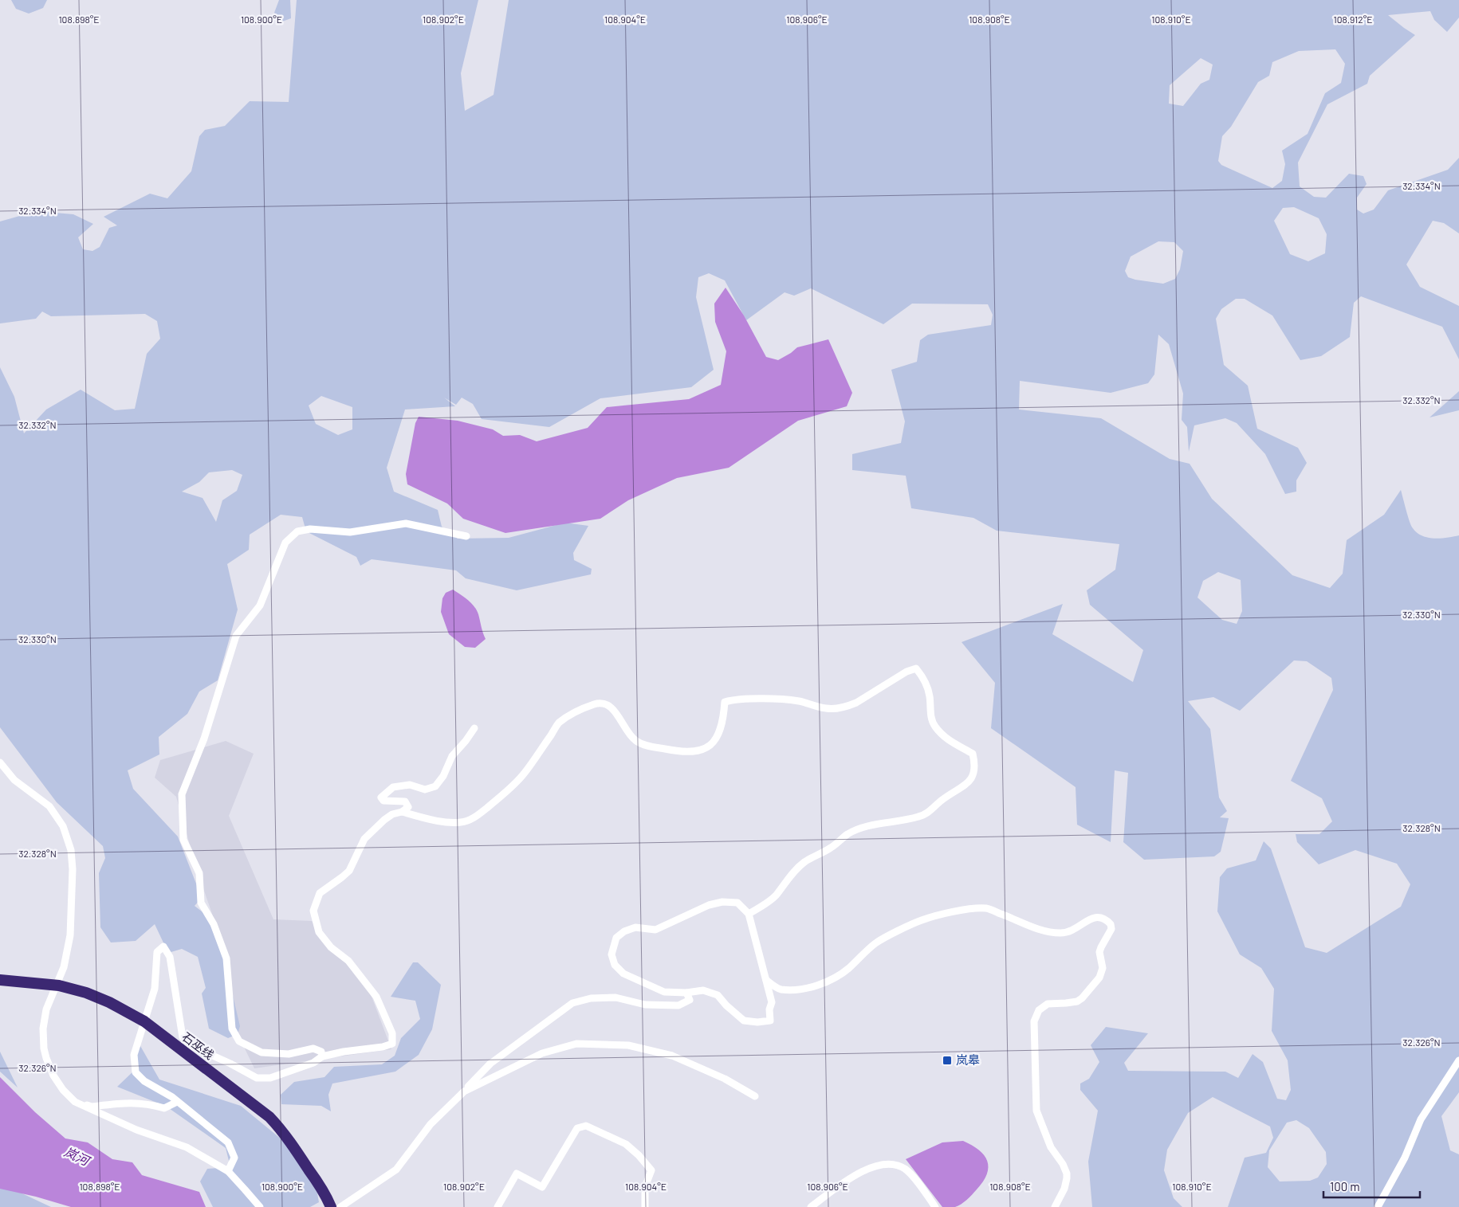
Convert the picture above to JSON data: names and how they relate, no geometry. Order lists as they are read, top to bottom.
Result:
{
  "streets": {
    "highway": ["石巫线"]
  },
  "water": ["岚河"],
  "places": {
    "transit": ["岚皋"]
  },
  "scale_bar": "100 m",
  "coordinates": [
    "108.898°E",
    "108.900°E",
    "108.902°E",
    "108.904°E",
    "108.906°E",
    "108.908°E",
    "108.910°E",
    "108.912°E",
    "32.334°N",
    "32.332°N",
    "32.330°N",
    "32.328°N",
    "32.326°N"
  ]
}
